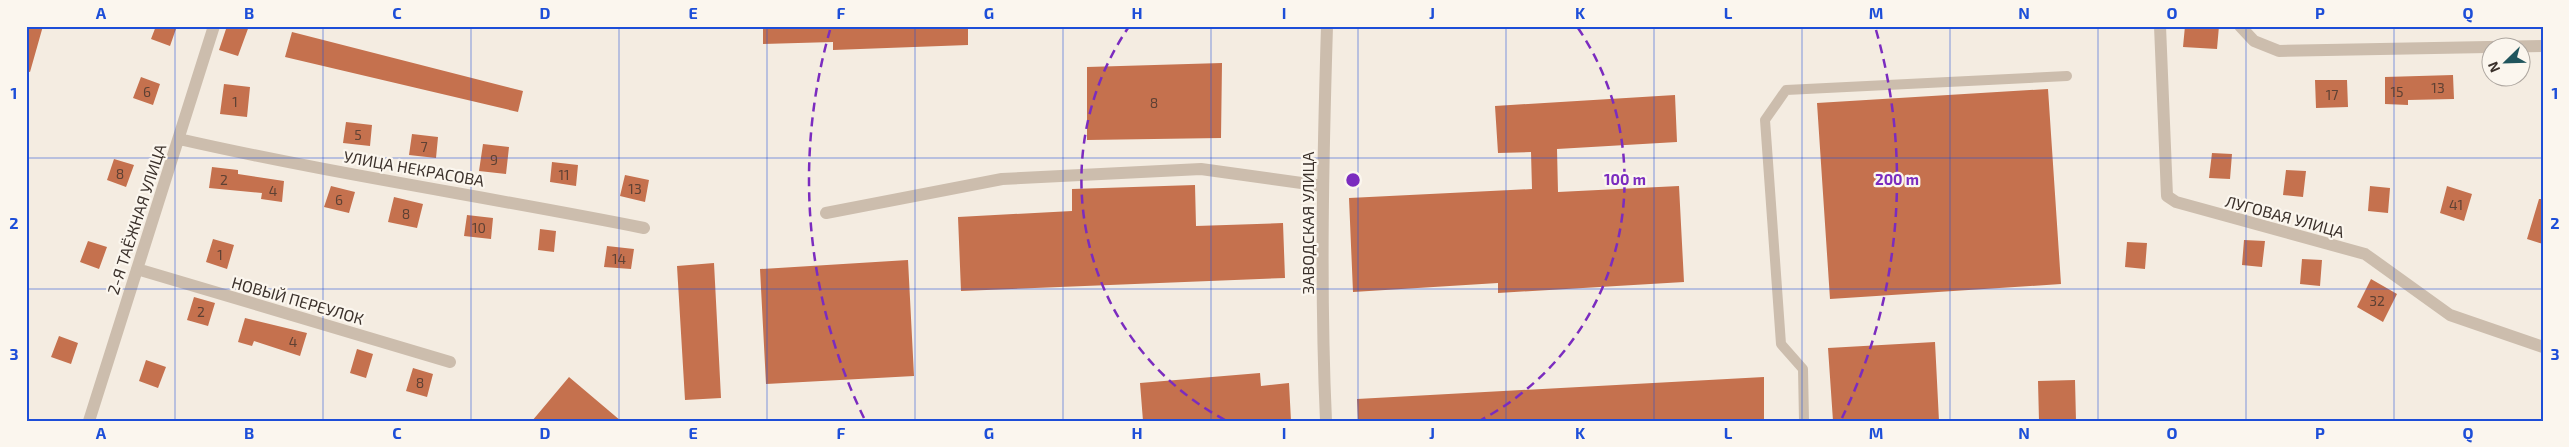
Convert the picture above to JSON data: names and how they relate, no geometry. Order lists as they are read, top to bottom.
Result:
{
  "streets": {
    "street": [
      "УЛИЦА НЕКРАСОВА",
      "ЛУГОВАЯ УЛИЦА",
      "2-Я ТАЁЖНАЯ УЛИЦА",
      "ЗАВОДСКАЯ УЛИЦА",
      "НОВЫЙ ПЕРЕУЛОК"
    ]
  },
  "crossings": [
    ["УЛИЦА НЕКРАСОВА", "2-Я ТАЁЖНАЯ УЛИЦА"],
    ["2-Я ТАЁЖНАЯ УЛИЦА", "НОВЫЙ ПЕРЕУЛОК"]
  ],
  "house_numbers": [
    "13",
    "6",
    "15",
    "17",
    "1",
    "8",
    "5",
    "7",
    "9",
    "8",
    "11",
    "2",
    "13",
    "4",
    "6",
    "41",
    "8",
    "10",
    "1",
    "14",
    "32",
    "2",
    "4",
    "8"
  ],
  "north": "bottom left",
  "grid": {
    "columns": [
      "A",
      "B",
      "C",
      "D",
      "E",
      "F",
      "G",
      "H",
      "I",
      "J",
      "K",
      "L",
      "M",
      "N",
      "O",
      "P",
      "Q"
    ],
    "rows": ["1", "2", "3"]
  },
  "rings": ["100 m", "200 m"]
}
